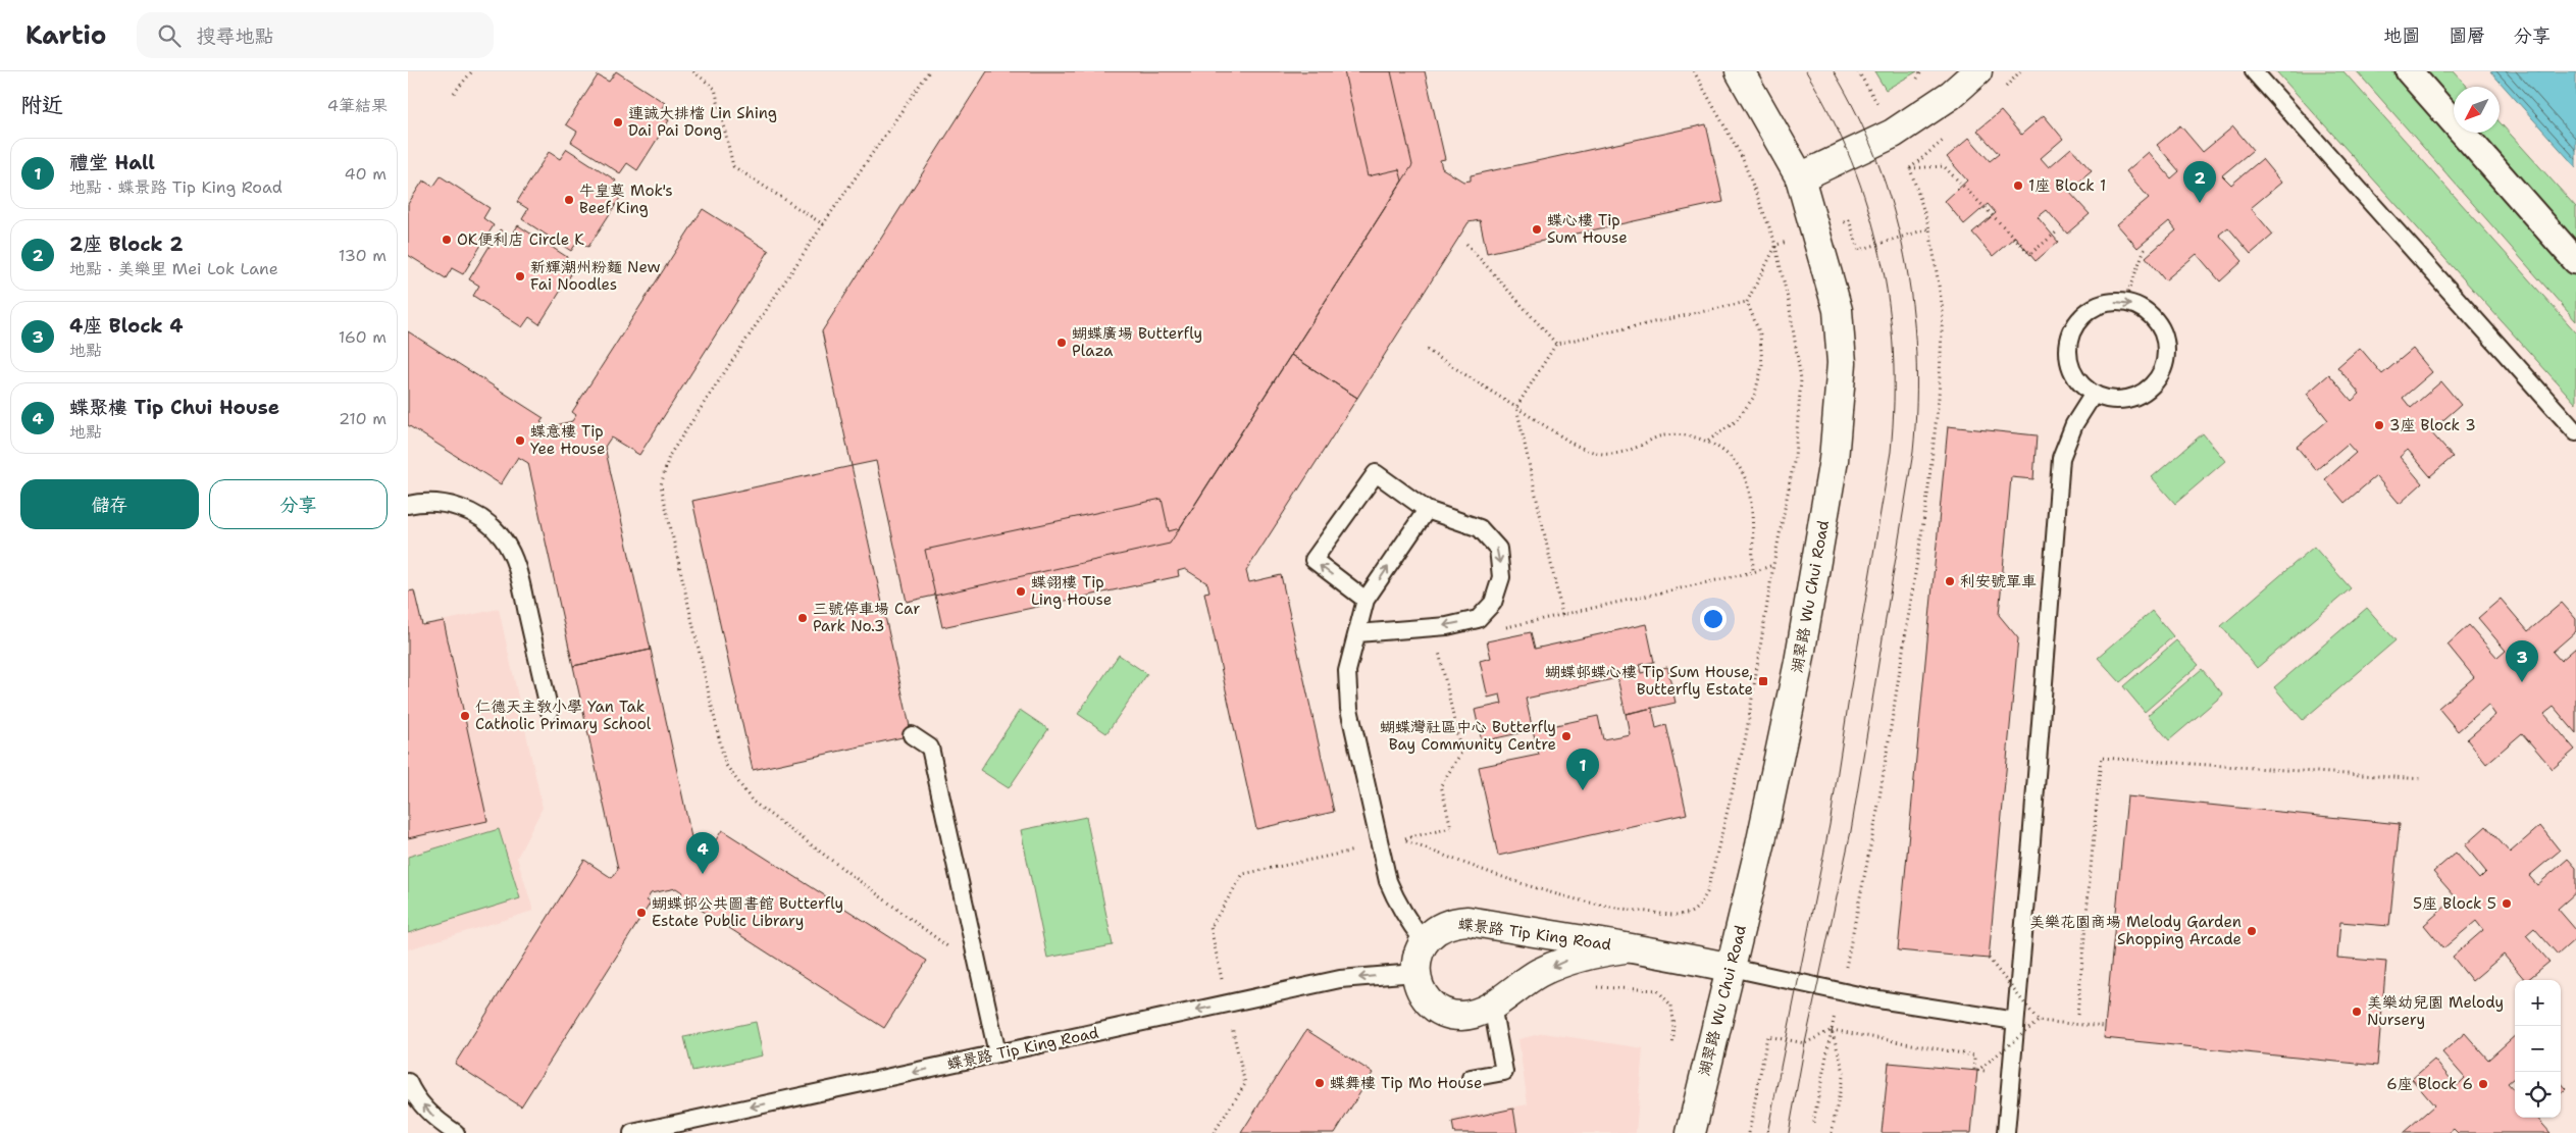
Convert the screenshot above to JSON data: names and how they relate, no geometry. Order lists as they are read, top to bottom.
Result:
{
  "streets": {
    "street": ["湖翠路 Wu Chui Road", "蝶景路 Tip King Road"]
  },
  "crossings": [
    ["湖翠路 Wu Chui Road", "蝶景路 Tip King Road"]
  ],
  "one_way": ["蝶景路 Tip King Road"],
  "places": {
    "other": [
      "連誠大排檔 Lin Shing Dai Pai Dong",
      "1座 Block 1",
      "牛皇莫 Mok's Beef King",
      "蝶心樓 Tip Sum House",
      "OK便利店 Circle K",
      "新輝潮州粉麵 New Fai Noodles",
      "蝴蝶廣場 Butterfly Plaza",
      "3座 Block 3",
      "蝶意樓 Tip Yee House",
      "利安號單車",
      "蝶翎樓 Tip Ling House",
      "三號停車場 Car Park No.3",
      "仁德天主教小學 Yan Tak Catholic Primary School",
      "蝴蝶灣社區中心 Butterfly Bay Community Centre",
      "5座 Block 5",
      "蝴蝶邨公共圖書館 Butterfly Estate Public Library",
      "美樂花園商場 Melody Garden Shopping Arcade",
      "美樂幼兒園 Melody Nursery",
      "蝶舞樓 Tip Mo House",
      "6座 Block 6"
    ],
    "transit": ["蝴蝶邨蝶心樓 Tip Sum House, Butterfly Estate"]
  },
  "north": "bottom left",
  "page": {
    "header": "Kartio",
    "search": "搜尋地點",
    "nav": ["地圖", "圖層", "分享"],
    "heading": ["附近", "4筆結果"],
    "list": [
      {
        "mark": "1",
        "name": "禮堂 Hall",
        "note": "地點 · 蝶景路 Tip King Road",
        "value": "40 m"
      },
      {
        "mark": "2",
        "name": "2座 Block 2",
        "note": "地點 · 美樂里 Mei Lok Lane",
        "value": "130 m"
      },
      {
        "mark": "3",
        "name": "4座 Block 4",
        "note": "地點",
        "value": "160 m"
      },
      {
        "mark": "4",
        "name": "蝶聚樓 Tip Chui House",
        "note": "地點",
        "value": "210 m"
      }
    ],
    "pins": [
      "2",
      "3",
      "1",
      "4"
    ],
    "buttons": ["儲存", "分享"],
    "map_buttons": ["+", "−"]
  }
}
